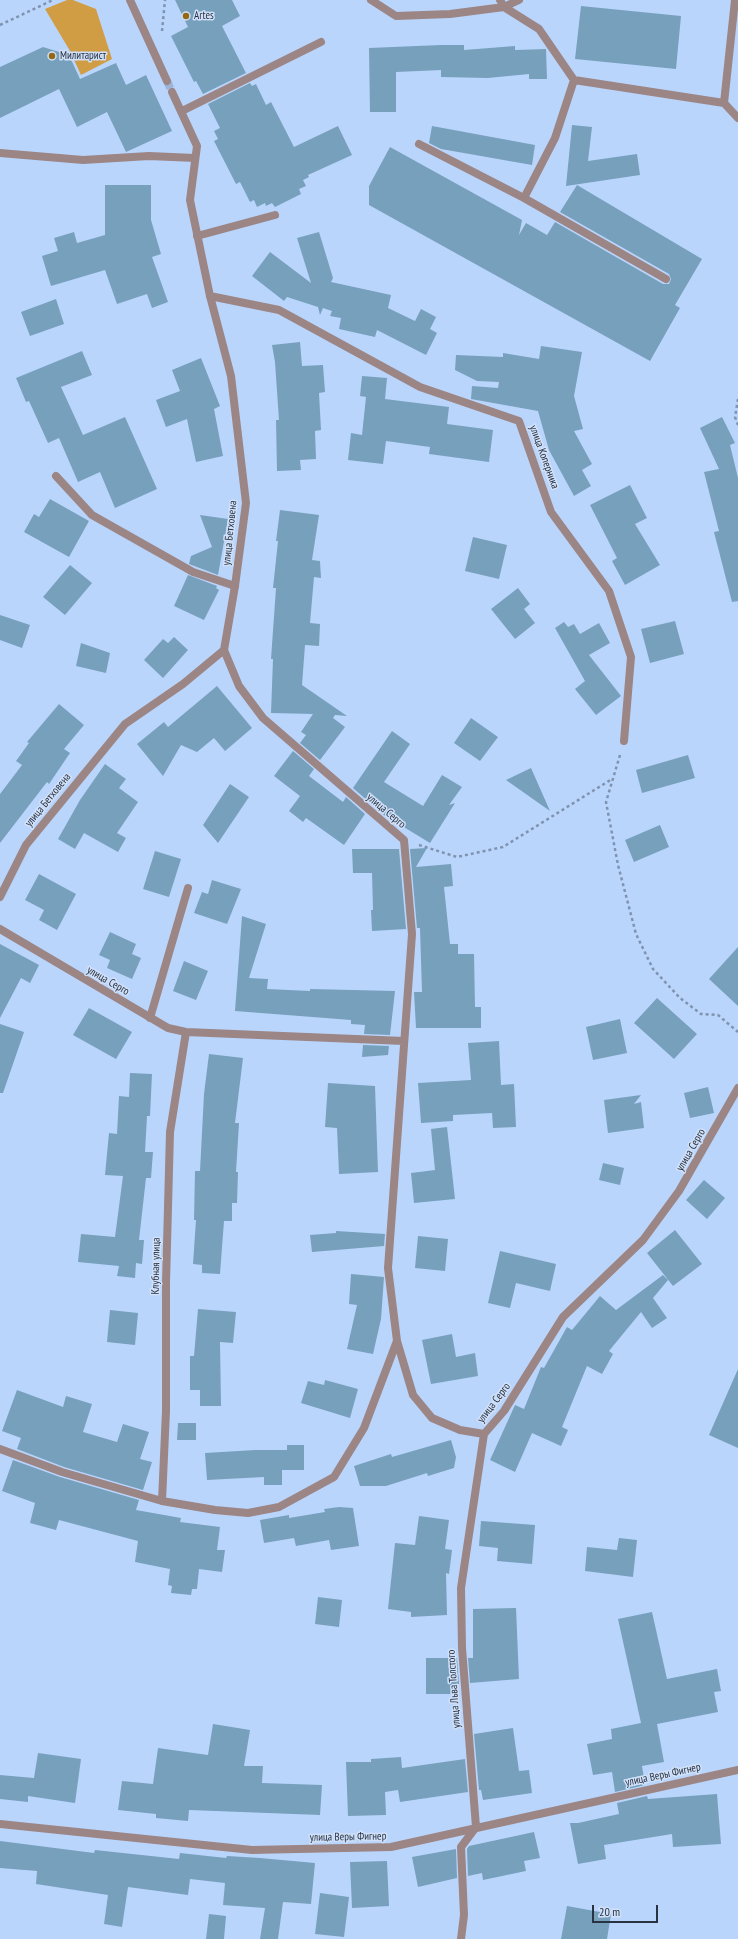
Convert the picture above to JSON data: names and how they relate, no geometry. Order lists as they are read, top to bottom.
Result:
{
  "streets": {
    "street": [
      "улица Коперника",
      "улица Бетховена",
      "улица Серго",
      "Клубная улица",
      "улица Льва Толстого",
      "улица Веры Фигнер"
    ]
  },
  "crossings": [
    ["улица Коперника", "улица Бетховена"],
    ["улица Бетховена", "улица Серго"],
    ["улица Серго", "Клубная улица"],
    ["улица Серго", "улица Льва Толстого"],
    ["улица Льва Толстого", "улица Веры Фигнер"]
  ],
  "places": ["Artes", "Милитарист"],
  "scale_bar": "20 m"
}
